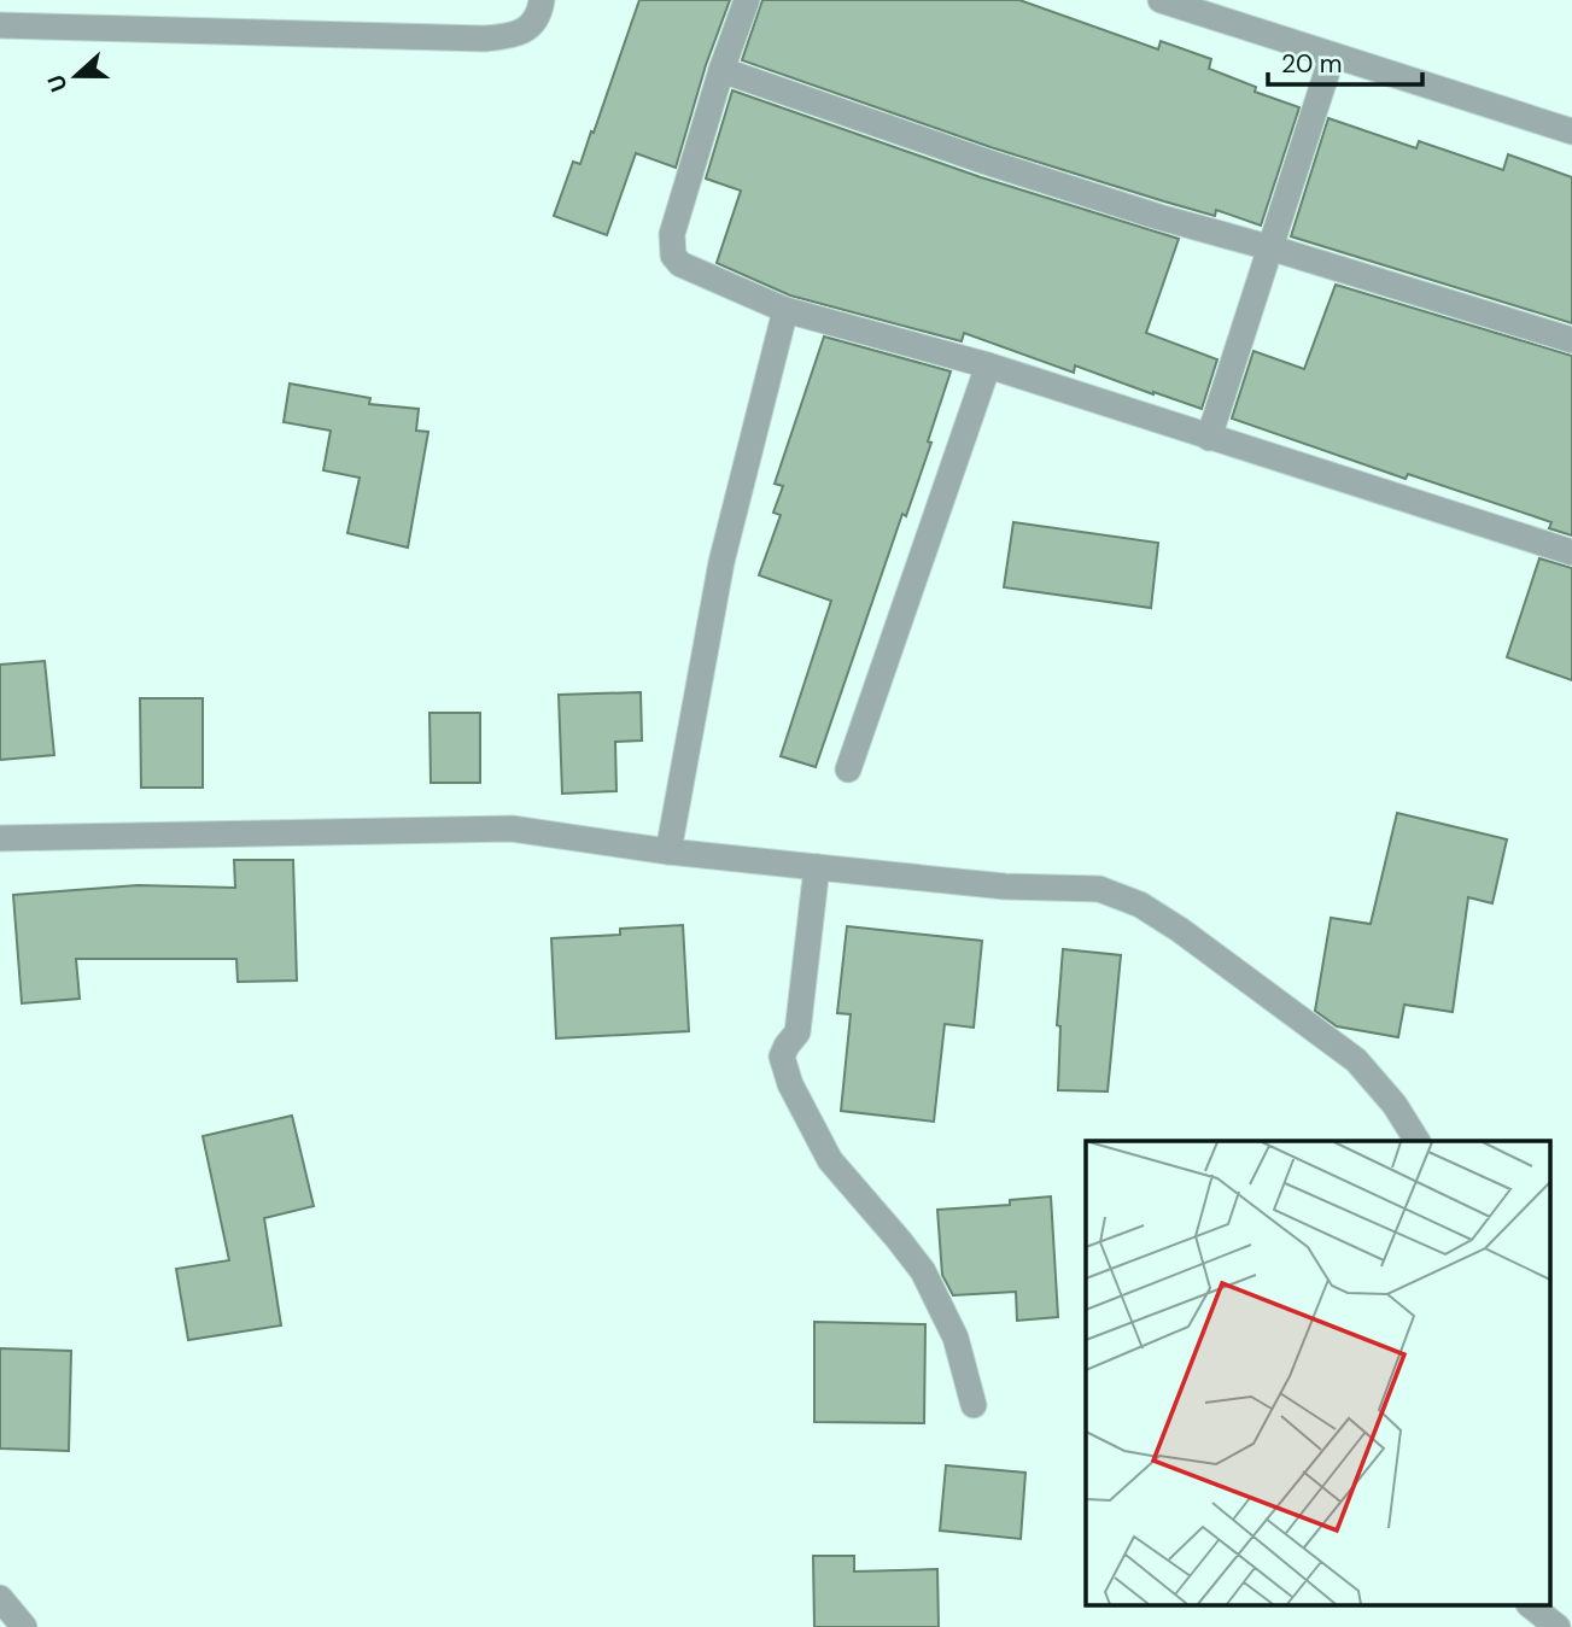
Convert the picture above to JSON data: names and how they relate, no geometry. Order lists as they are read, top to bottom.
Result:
{
  "scale_bar": "20 m",
  "north": "left"
}
